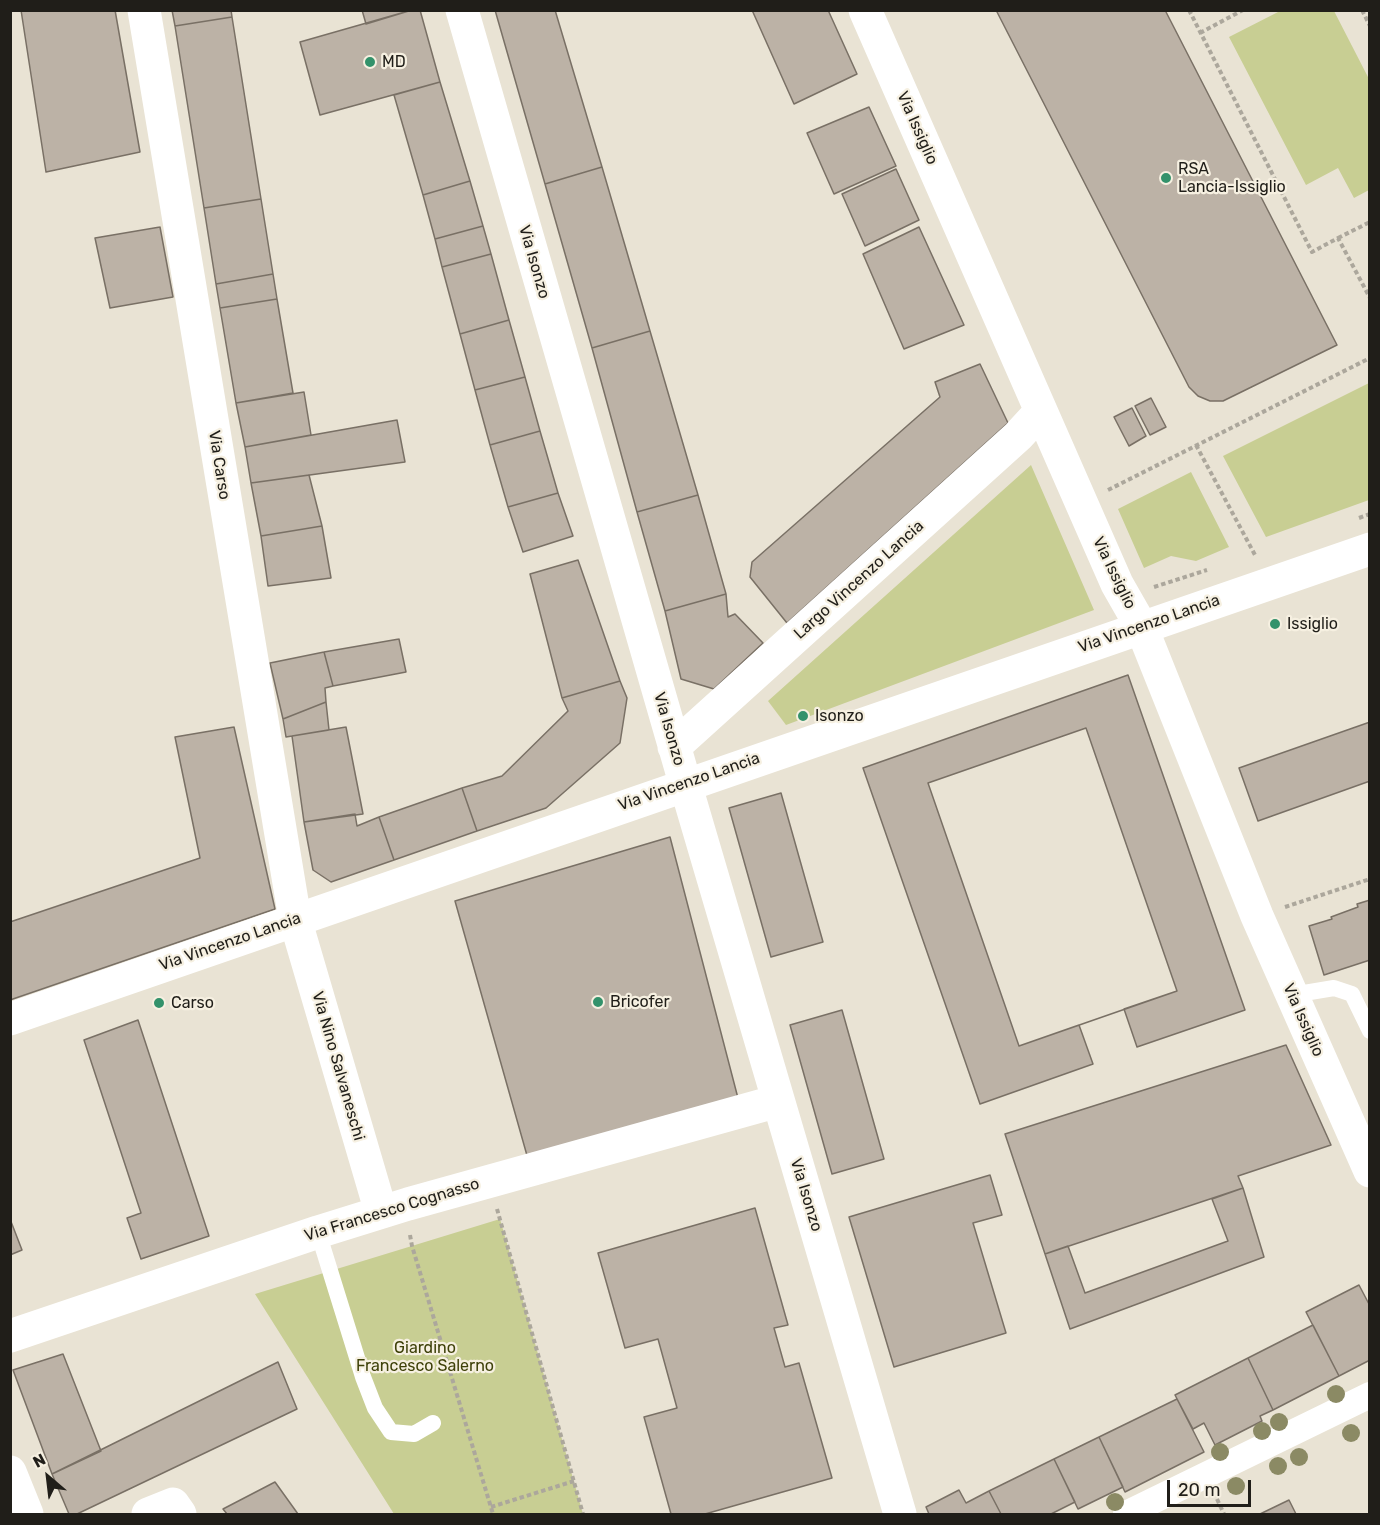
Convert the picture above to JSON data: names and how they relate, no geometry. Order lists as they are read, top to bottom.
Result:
{
  "streets": {
    "street": [
      "Via Issiglio",
      "Via Isonzo",
      "Via Carso",
      "Largo Vincenzo Lancia",
      "Via Vincenzo Lancia",
      "Via Nino Salvaneschi",
      "Via Francesco Cognasso"
    ]
  },
  "crossings": [
    ["Via Issiglio", "Largo Vincenzo Lancia"],
    ["Via Issiglio", "Via Vincenzo Lancia"],
    ["Via Isonzo", "Largo Vincenzo Lancia"],
    ["Via Isonzo", "Via Vincenzo Lancia"],
    ["Via Isonzo", "Via Francesco Cognasso"],
    ["Via Carso", "Via Vincenzo Lancia"],
    ["Via Carso", "Via Nino Salvaneschi"],
    ["Via Vincenzo Lancia", "Via Nino Salvaneschi"],
    ["Via Nino Salvaneschi", "Via Francesco Cognasso"]
  ],
  "parks": ["Giardino Francesco Salerno"],
  "places": [
    "MD",
    "RSA Lancia-Issiglio",
    "Issiglio",
    "Isonzo",
    "Bricofer",
    "Carso"
  ],
  "scale_bar": "20 m",
  "north": "top left"
}
